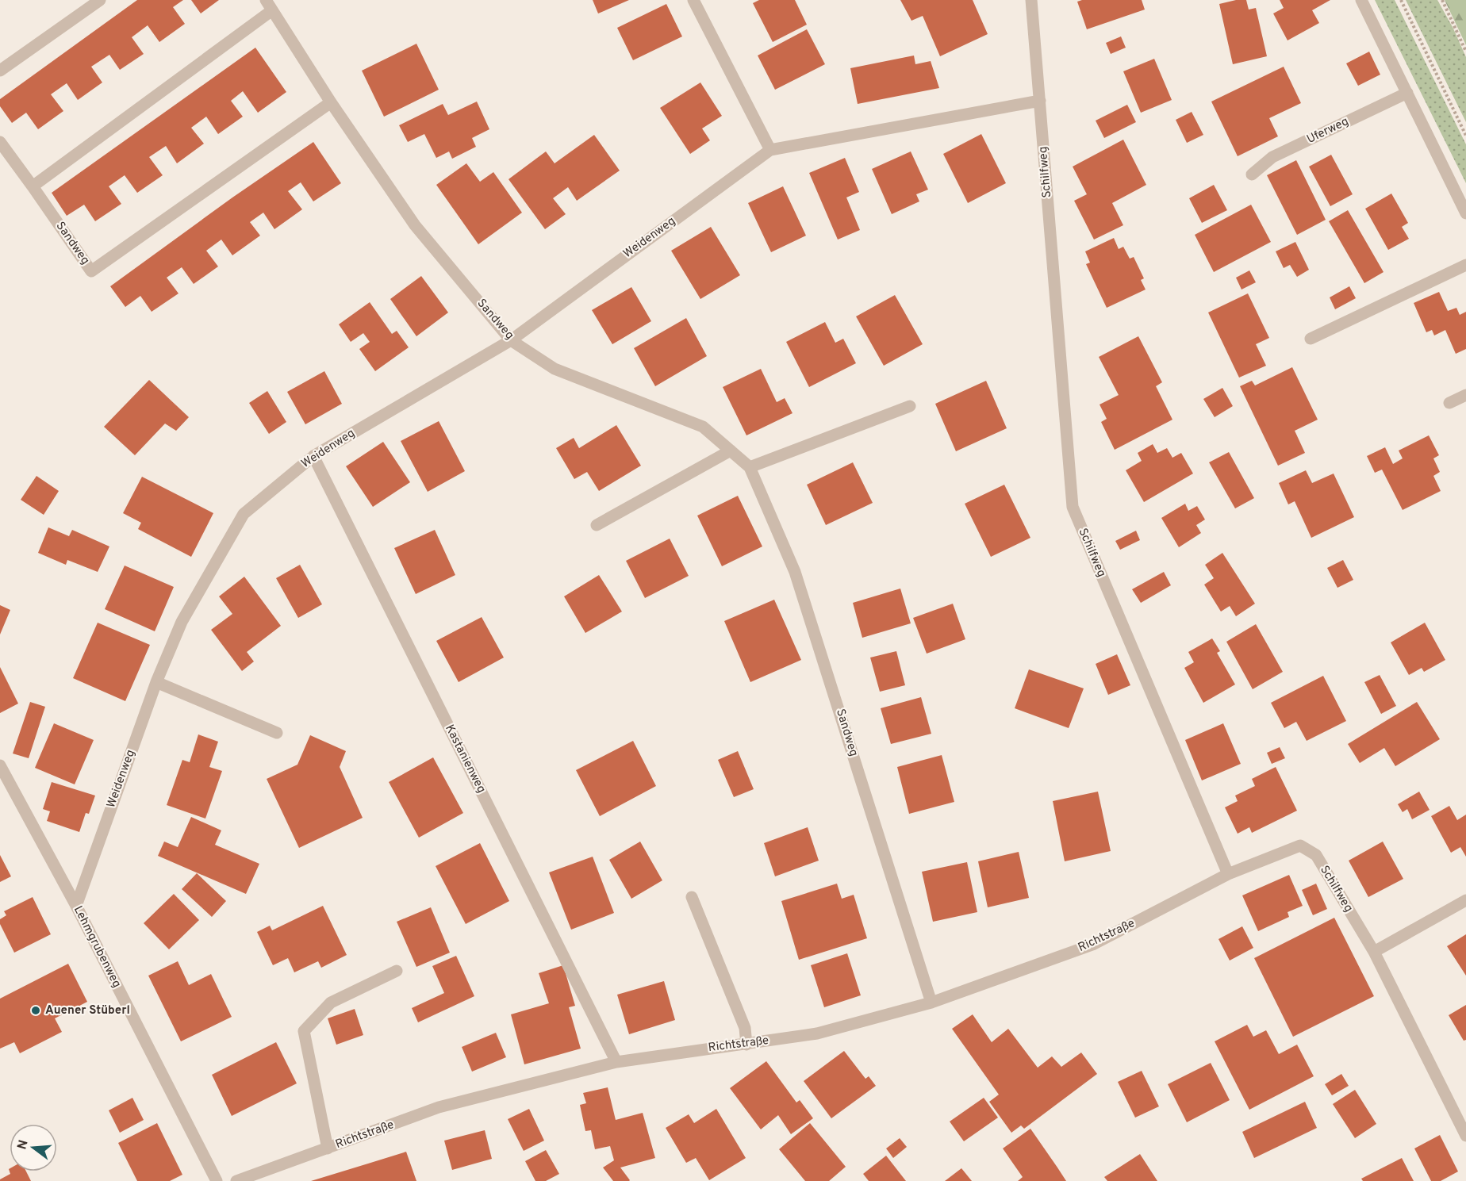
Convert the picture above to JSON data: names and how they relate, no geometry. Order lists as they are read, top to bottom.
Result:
{
  "streets": {
    "street": [
      "Uferweg",
      "Schilfweg",
      "Weidenweg",
      "Sandweg",
      "Kastanienweg",
      "Richtstraße",
      "Lehmgrubenweg"
    ]
  },
  "crossings": [
    ["Schilfweg", "Weidenweg"],
    ["Schilfweg", "Richtstraße"],
    ["Weidenweg", "Sandweg"],
    ["Weidenweg", "Kastanienweg"],
    ["Weidenweg", "Lehmgrubenweg"],
    ["Sandweg", "Richtstraße"],
    ["Kastanienweg", "Richtstraße"]
  ],
  "places": ["Auener Stüberl"],
  "north": "left"
}
